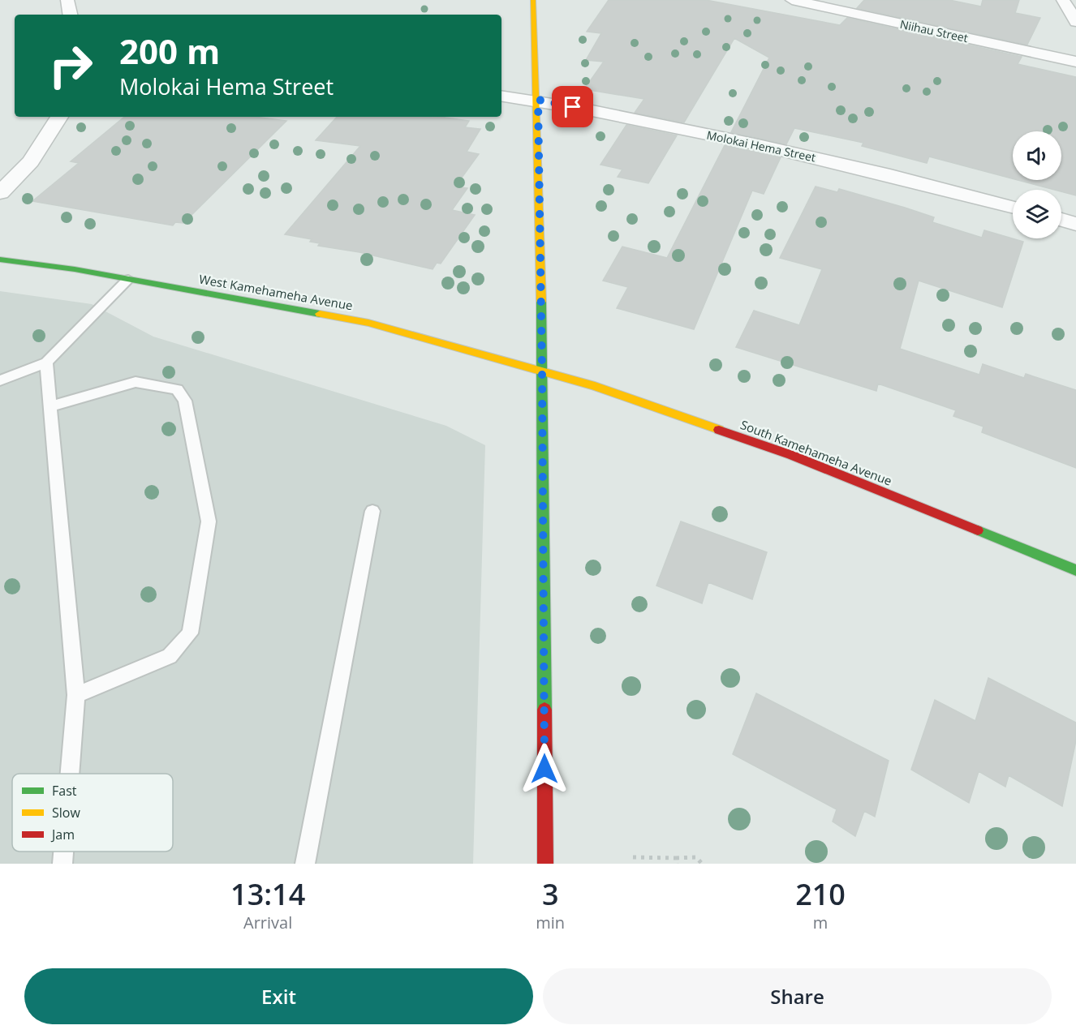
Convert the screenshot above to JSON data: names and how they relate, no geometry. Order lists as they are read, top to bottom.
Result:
{
  "streets": {
    "street": [
      "Niihau Street",
      "Molokai Hema Street",
      "West Kamehameha Avenue",
      "South Kamehameha Avenue"
    ]
  },
  "crossings": [
    ["West Kamehameha Avenue", "South Kamehameha Avenue"]
  ],
  "legend": ["Fast", "Slow", "Jam"],
  "page": {
    "turn": ["200 m", "Molokai Hema Street"],
    "eta": [
      "13:14",
      "Arrival",
      "3",
      "min",
      "210",
      "m"
    ],
    "buttons": ["Exit", "Share"]
  }
}
